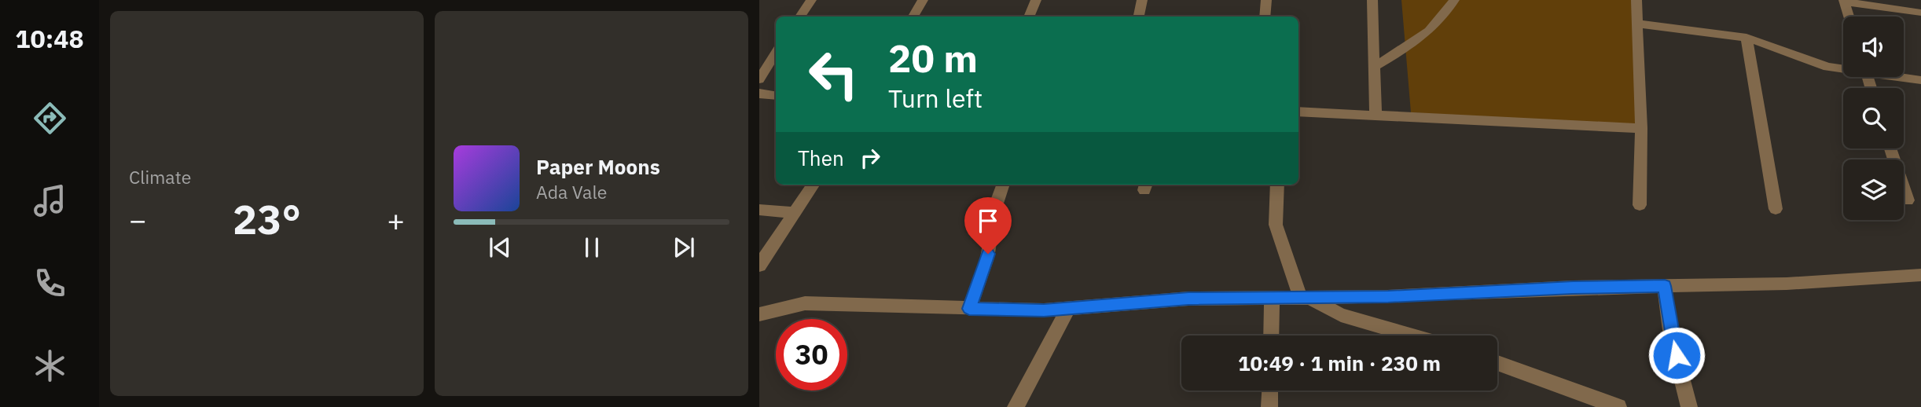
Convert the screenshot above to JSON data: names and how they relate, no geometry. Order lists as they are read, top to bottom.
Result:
{
  "page": {
    "tabs": "10:48",
    "tile": "Climate",
    "turn": ["20 m", "Turn left"],
    "then": "Then",
    "song": ["Paper Moons", "Ada Vale"],
    "heat": ["−", "23°", "+"],
    "limit": "30",
    "trip": "10:49 · 1 min · 230 m"
  }
}
